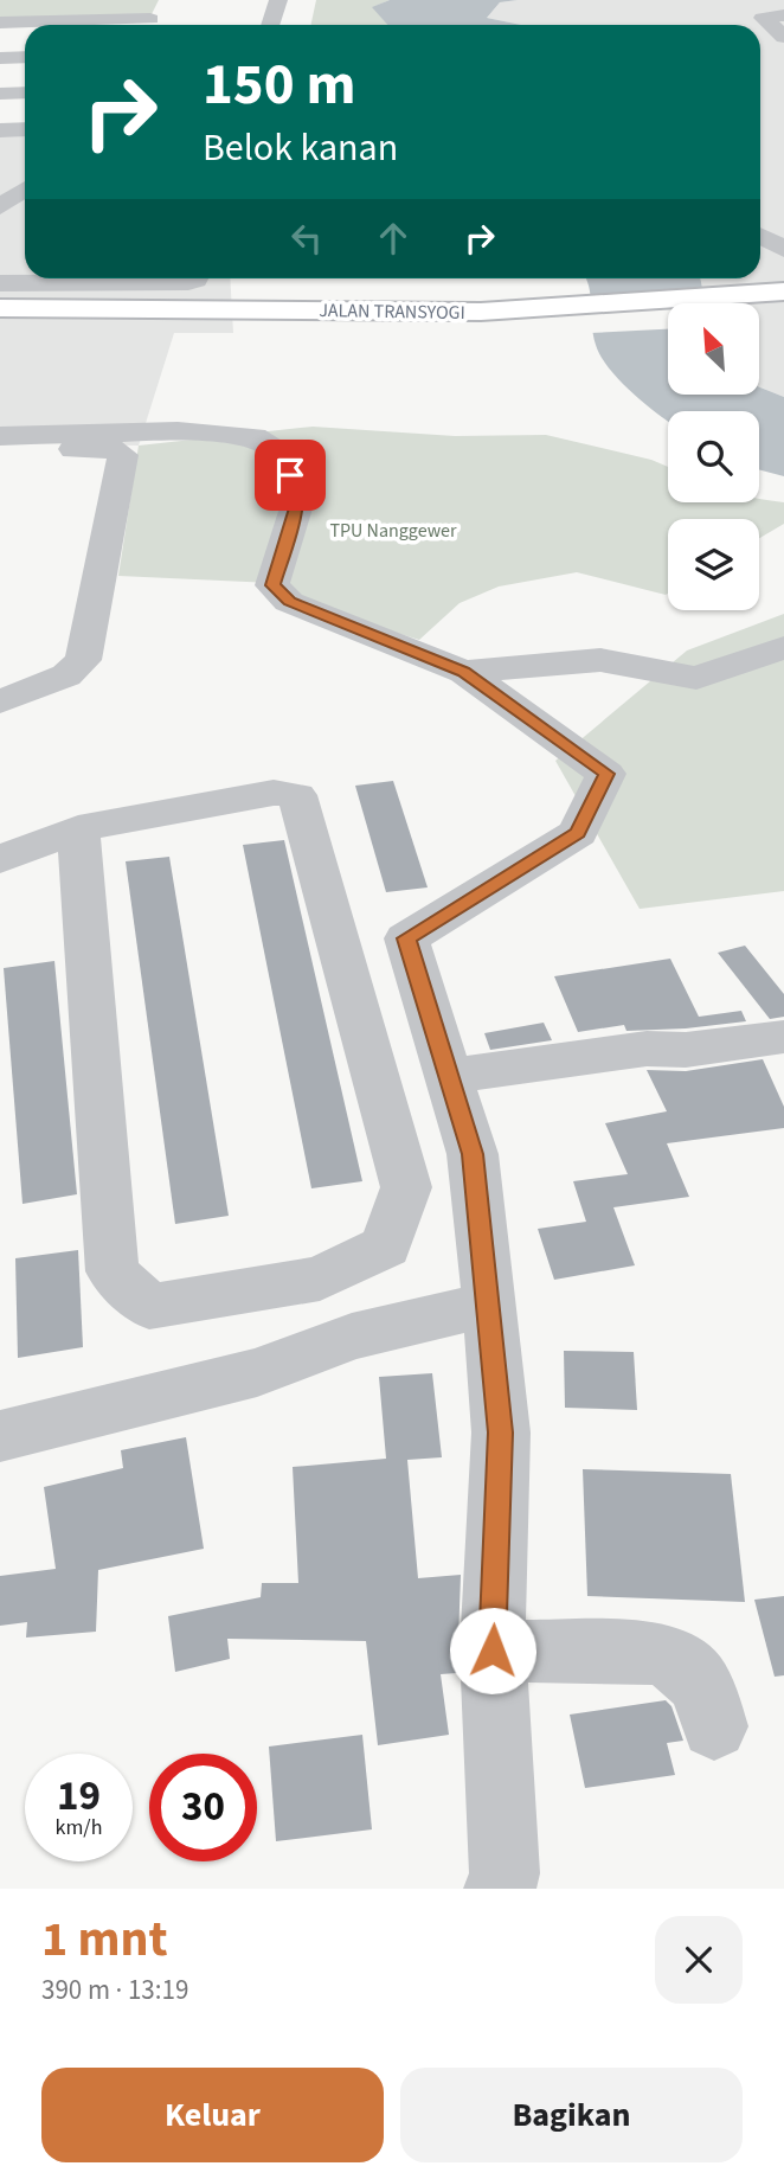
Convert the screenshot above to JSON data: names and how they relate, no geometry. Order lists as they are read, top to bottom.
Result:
{
  "streets": {
    "highway": ["JALAN TRANSYOGI"]
  },
  "parks": ["TPU Nanggewer"],
  "north": "top left",
  "page": {
    "turn": ["150 m", "Belok kanan"],
    "speed": "19 km/h",
    "limit": "30",
    "heading": ["1 mnt", "390 m · 13:19"],
    "buttons": ["Keluar", "Bagikan"]
  }
}
